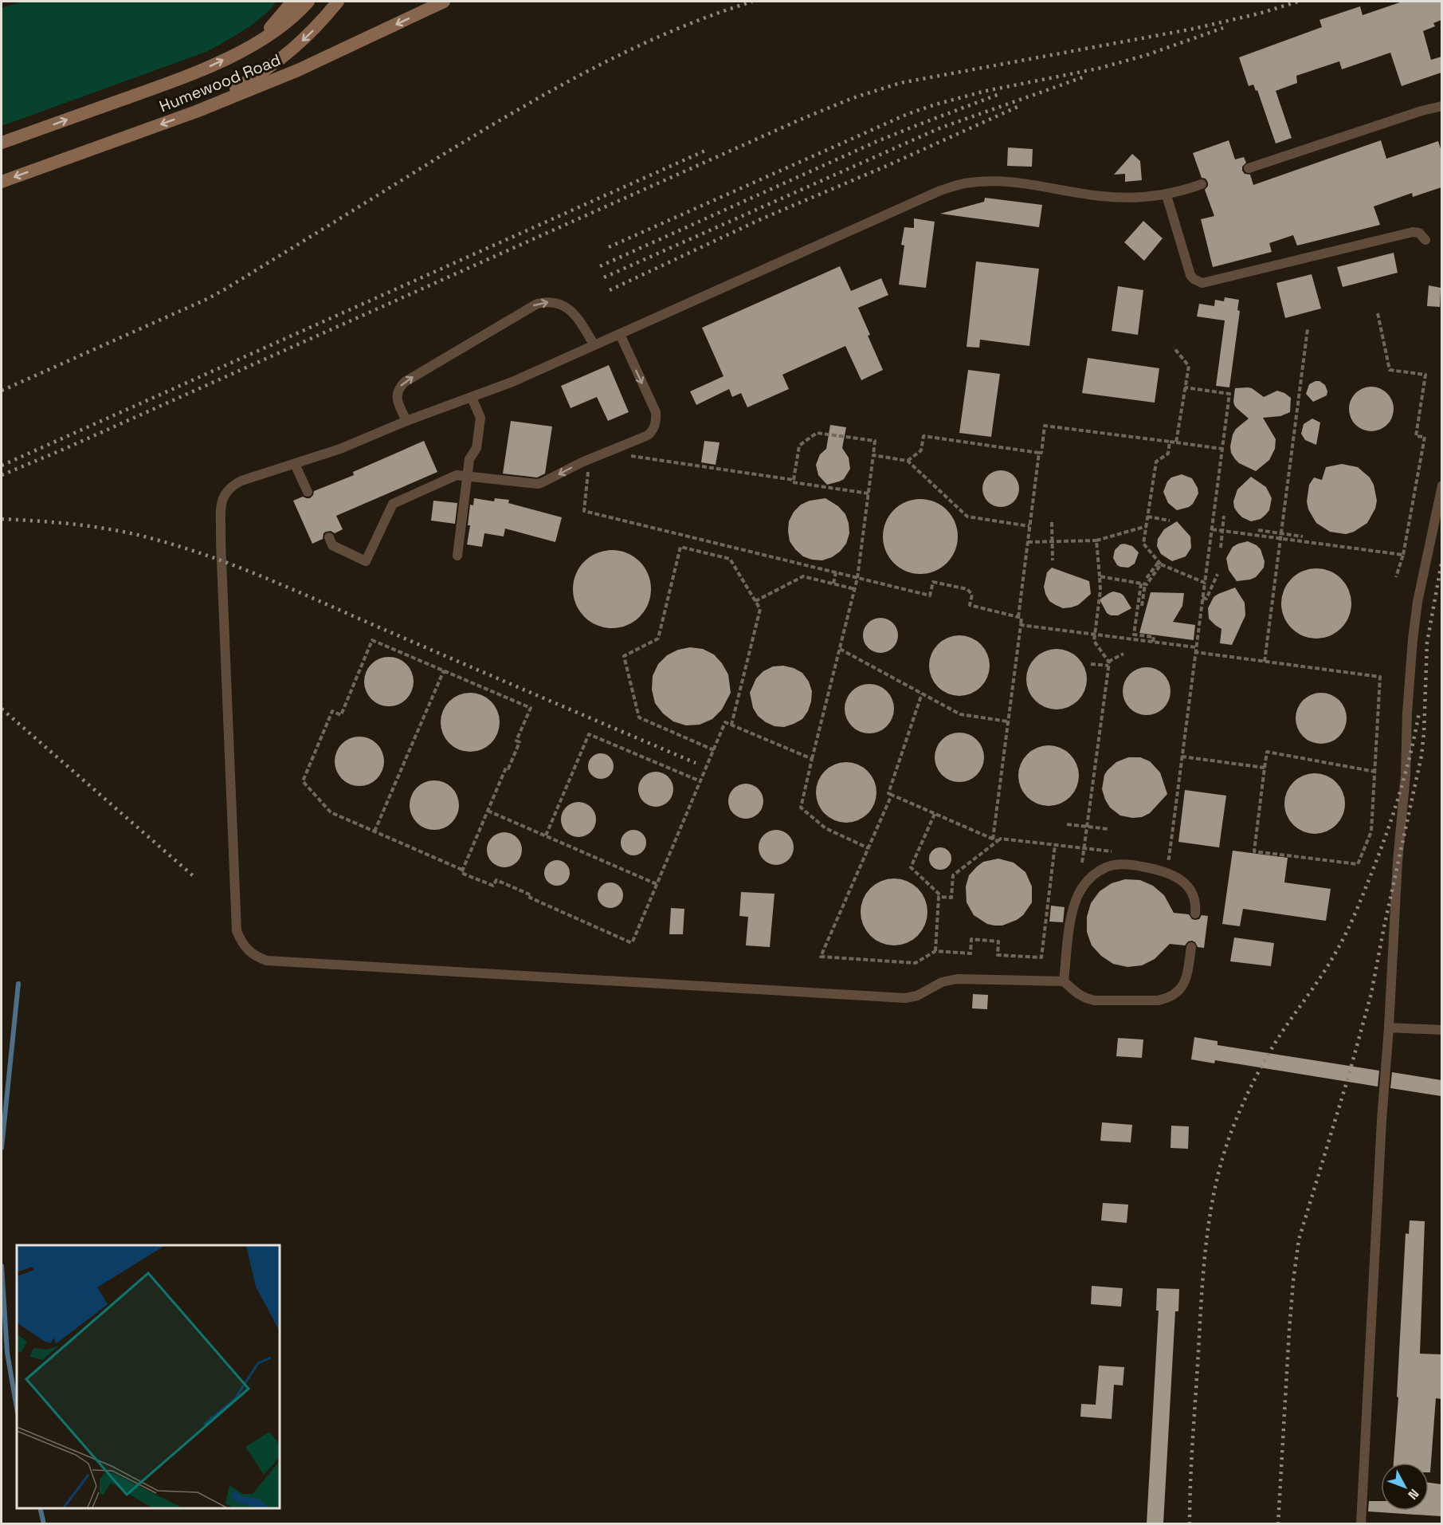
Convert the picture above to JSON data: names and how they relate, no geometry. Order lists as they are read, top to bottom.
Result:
{
  "streets": {
    "main road": ["Humewood Road"]
  },
  "north": "bottom right"
}
